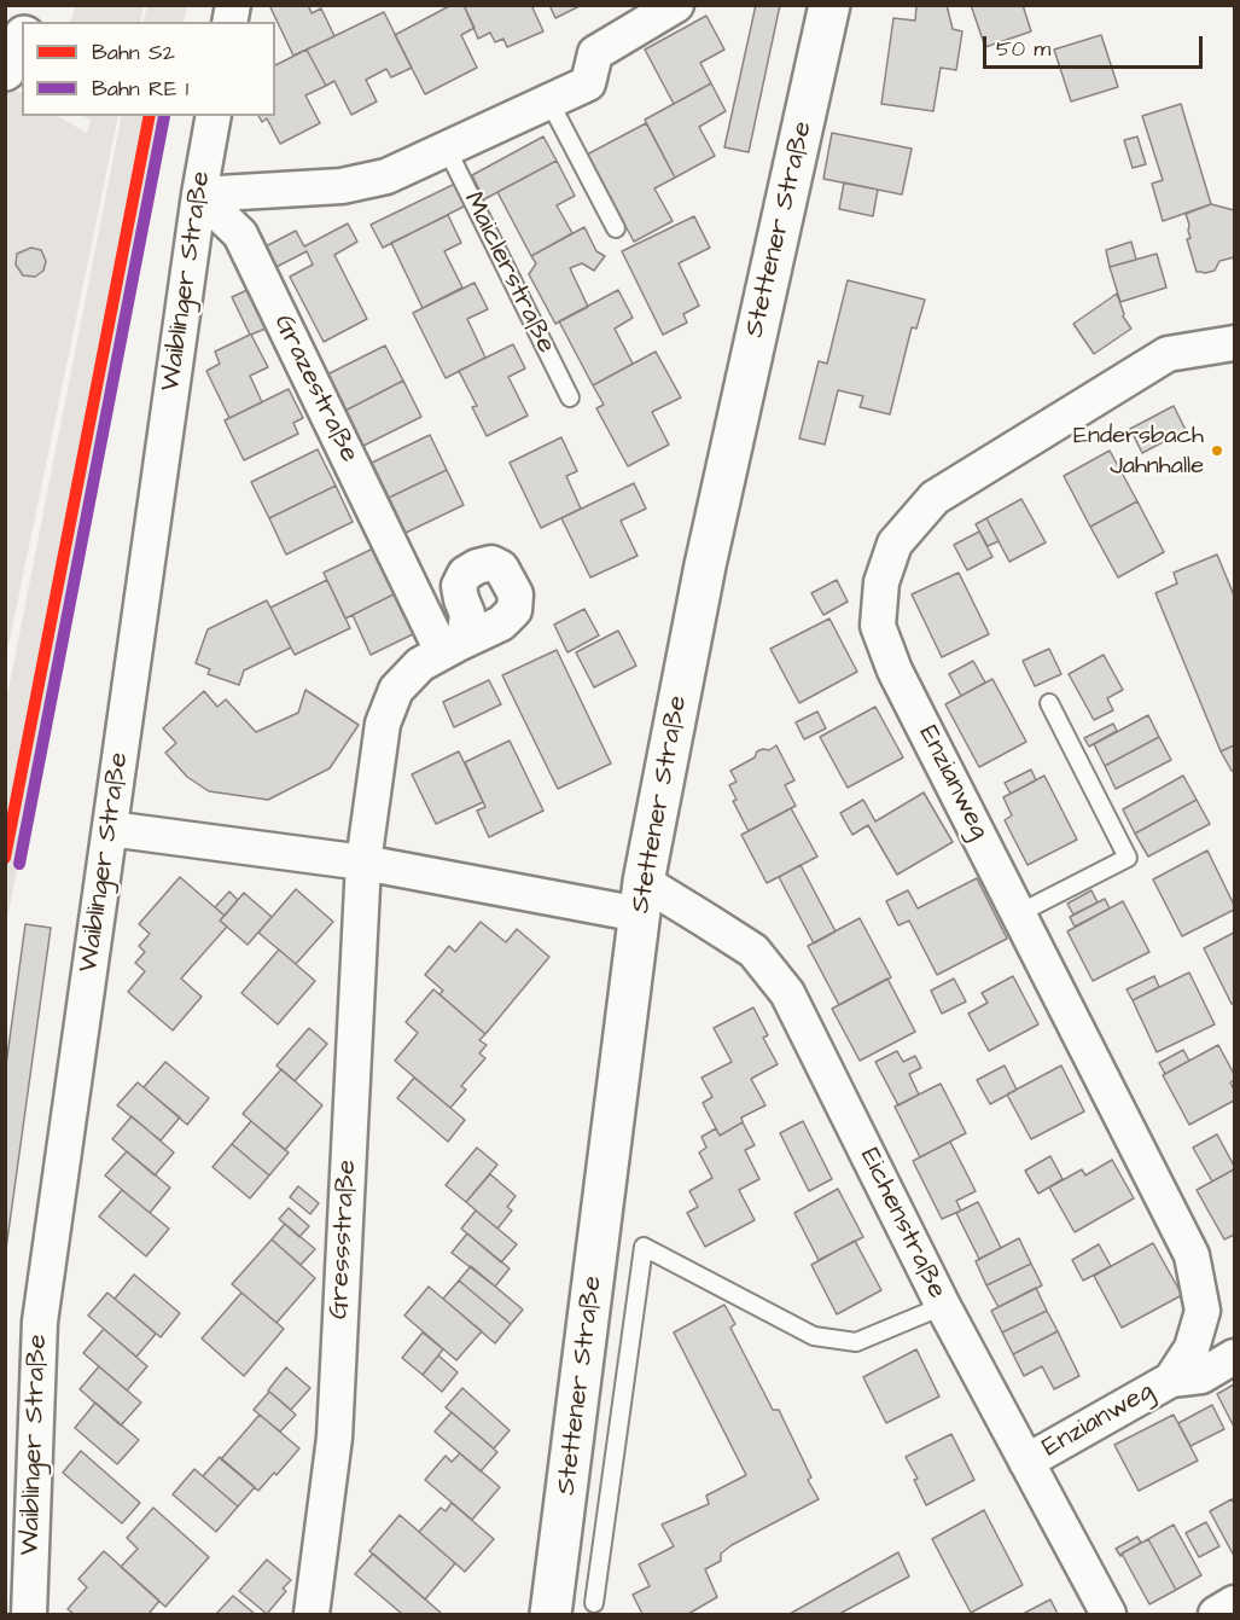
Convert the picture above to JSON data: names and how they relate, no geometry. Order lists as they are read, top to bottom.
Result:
{
  "streets": {
    "street": [
      "Stettener Straße",
      "Waiblinger Straße",
      "Grazestraße",
      "Enzianweg",
      "Eichenstraße",
      "Gressstraße"
    ],
    "lane": ["Maiclerstraße"]
  },
  "crossings": [
    ["Stettener Straße", "Eichenstraße"],
    ["Waiblinger Straße", "Grazestraße"],
    ["Enzianweg", "Eichenstraße"]
  ],
  "places": ["Endersbach Jahnhalle"],
  "lines": ["rail line S2"],
  "legend": ["Bahn S2", "Bahn RE 1"],
  "scale_bar": "50 m"
}
